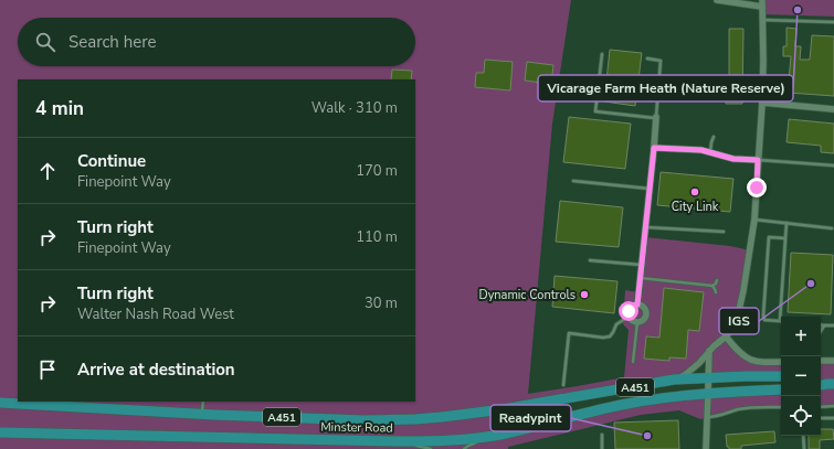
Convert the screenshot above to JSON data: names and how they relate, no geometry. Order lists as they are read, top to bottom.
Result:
{
  "streets": {
    "main road": ["A451", "Minster Road"]
  },
  "crossings": [
    ["A451", "Minster Road"]
  ],
  "places": [
    "Vicarage Farm Heath (Nature Reserve)",
    "City Link",
    "IGS",
    "Dynamic Controls",
    "Readypint"
  ],
  "page": {
    "search": "Search here",
    "heading": ["4 min", "Walk · 310 m"],
    "list": [
      ["Continue", "Finepoint Way", "170 m"],
      ["Turn right", "Finepoint Way", "110 m"],
      ["Turn right", "Walter Nash Road West", "30 m"],
      "Arrive at destination"
    ],
    "map_buttons": ["+", "−"]
  }
}
